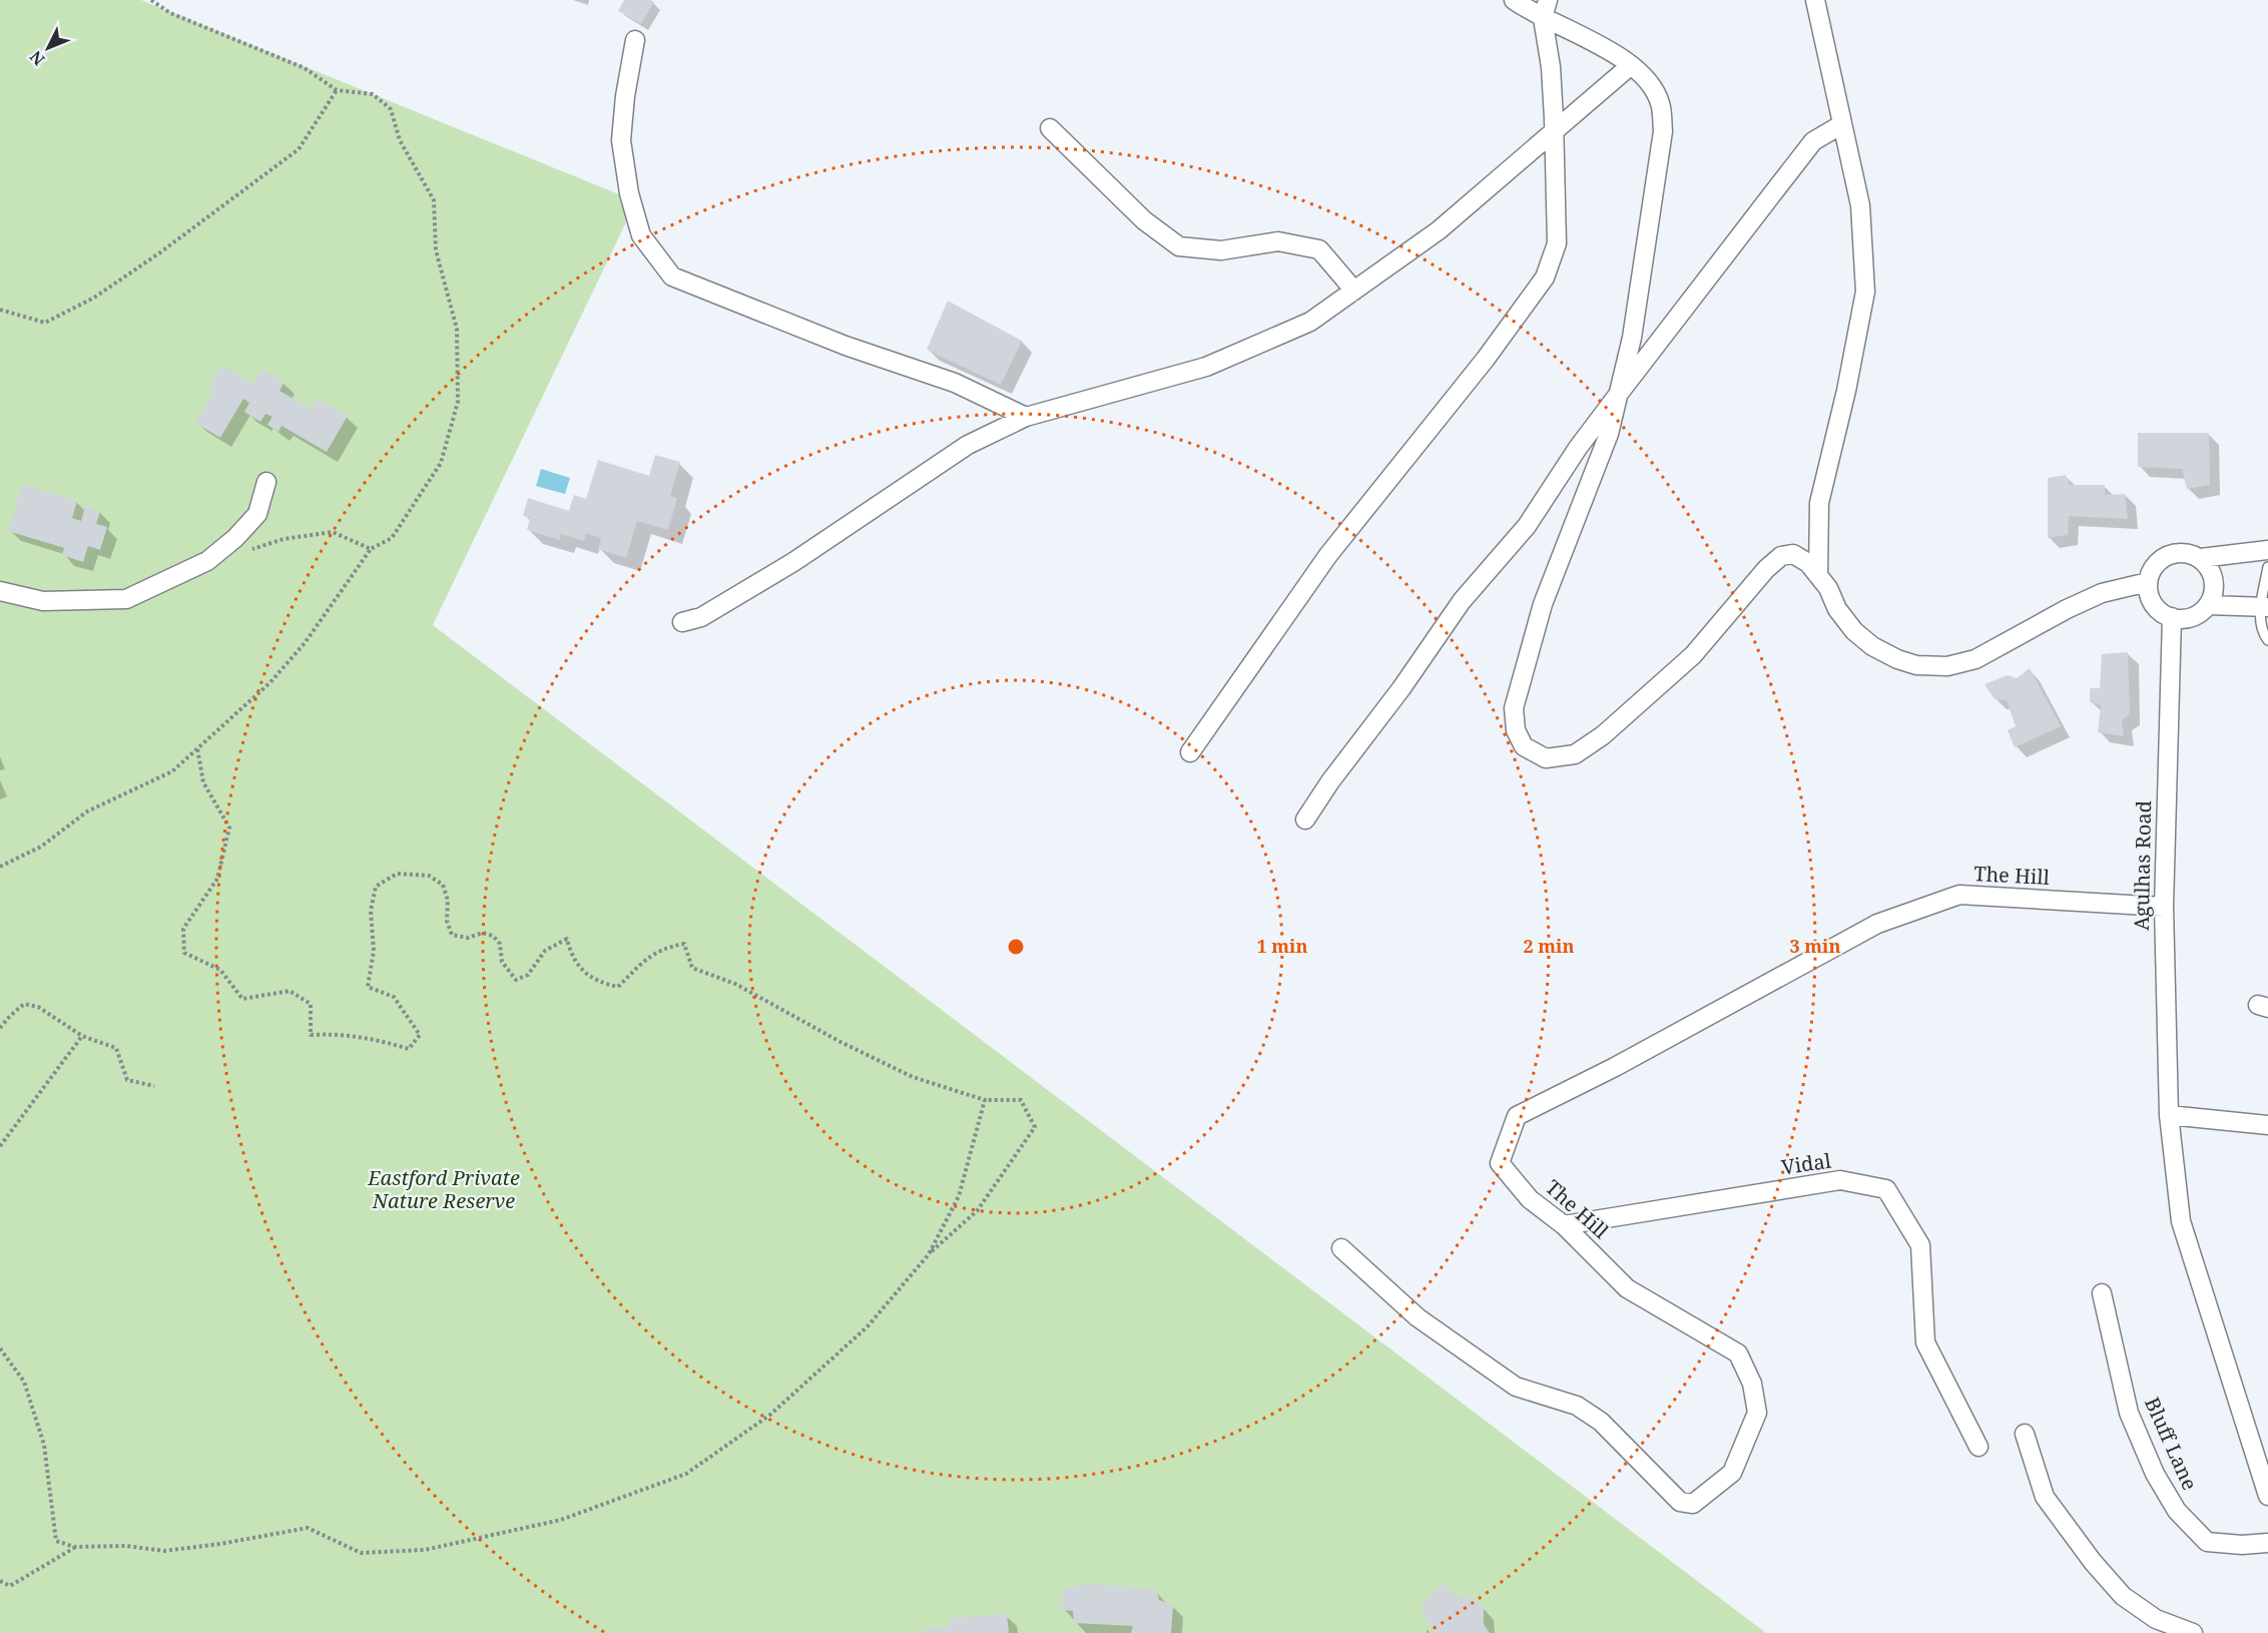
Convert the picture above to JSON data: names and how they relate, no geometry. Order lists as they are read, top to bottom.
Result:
{
  "streets": {
    "street": [
      "Agulhas Road",
      "The Hill",
      "Vidal",
      "Bluff Lane"
    ]
  },
  "crossings": [
    ["Agulhas Road", "The Hill"],
    ["The Hill", "Vidal"]
  ],
  "parks": ["Eastford Private Nature Reserve"],
  "north": "bottom left",
  "rings": ["1 min", "2 min", "3 min"]
}
